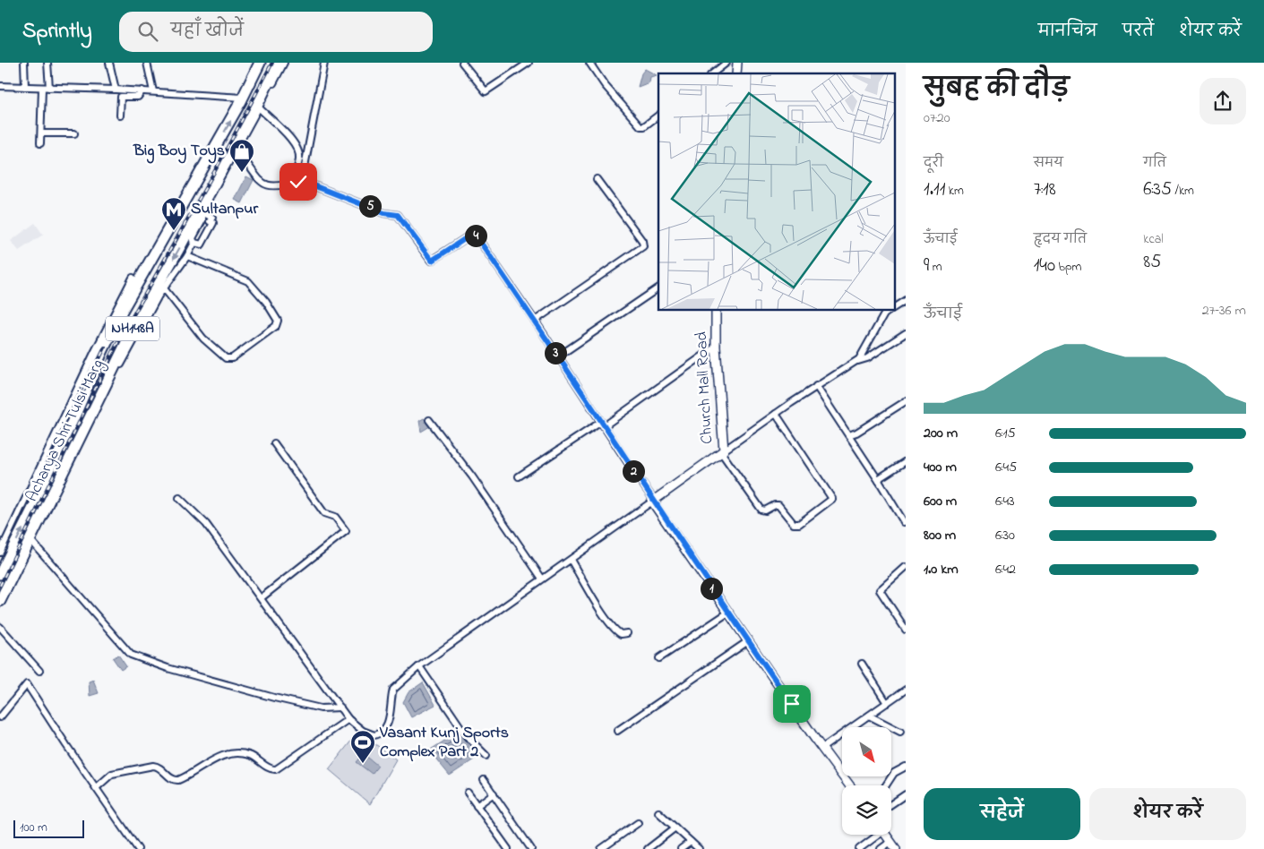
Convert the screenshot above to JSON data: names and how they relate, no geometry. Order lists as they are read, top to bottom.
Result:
{
  "streets": {
    "highway": ["NH148A", "Acharya Shri Tulsi Marg"],
    "street": ["Church Mall Road"]
  },
  "places": {
    "shop": ["Big Boy Toys"],
    "metro station": ["Sultanpur"],
    "sports": ["Vasant Kunj Sports Complex Part 2"]
  },
  "scale_bar": "100 m",
  "north": "bottom right",
  "page": {
    "header": "Sprintly",
    "search": "यहाँ खोजें",
    "nav": ["मानचित्र", "परतें", "शेयर करें"],
    "heading": ["सुबह की दौड़", "07:20"],
    "stats": [
      ["दूरी", "1.11 km"],
      ["समय", "7:18"],
      ["गति", "6:35 /km"],
      ["ऊँचाई", "9 m"],
      ["हृदय गति", "140 bpm"],
      ["kcal", "85"]
    ],
    "pins": [
      "5",
      "4",
      "3",
      "2",
      "1"
    ],
    "chart": ["ऊँचाई", "27–36 m"],
    "list": [
      {
        "name": "200 m",
        "note": "6:15"
      },
      {
        "name": "400 m",
        "note": "6:45"
      },
      {
        "name": "600 m",
        "note": "6:43"
      },
      {
        "name": "800 m",
        "note": "6:30"
      },
      {
        "name": "1.0 km",
        "note": "6:42"
      }
    ],
    "buttons": ["सहेजें", "शेयर करें"],
    "scale": "100 m"
  }
}
